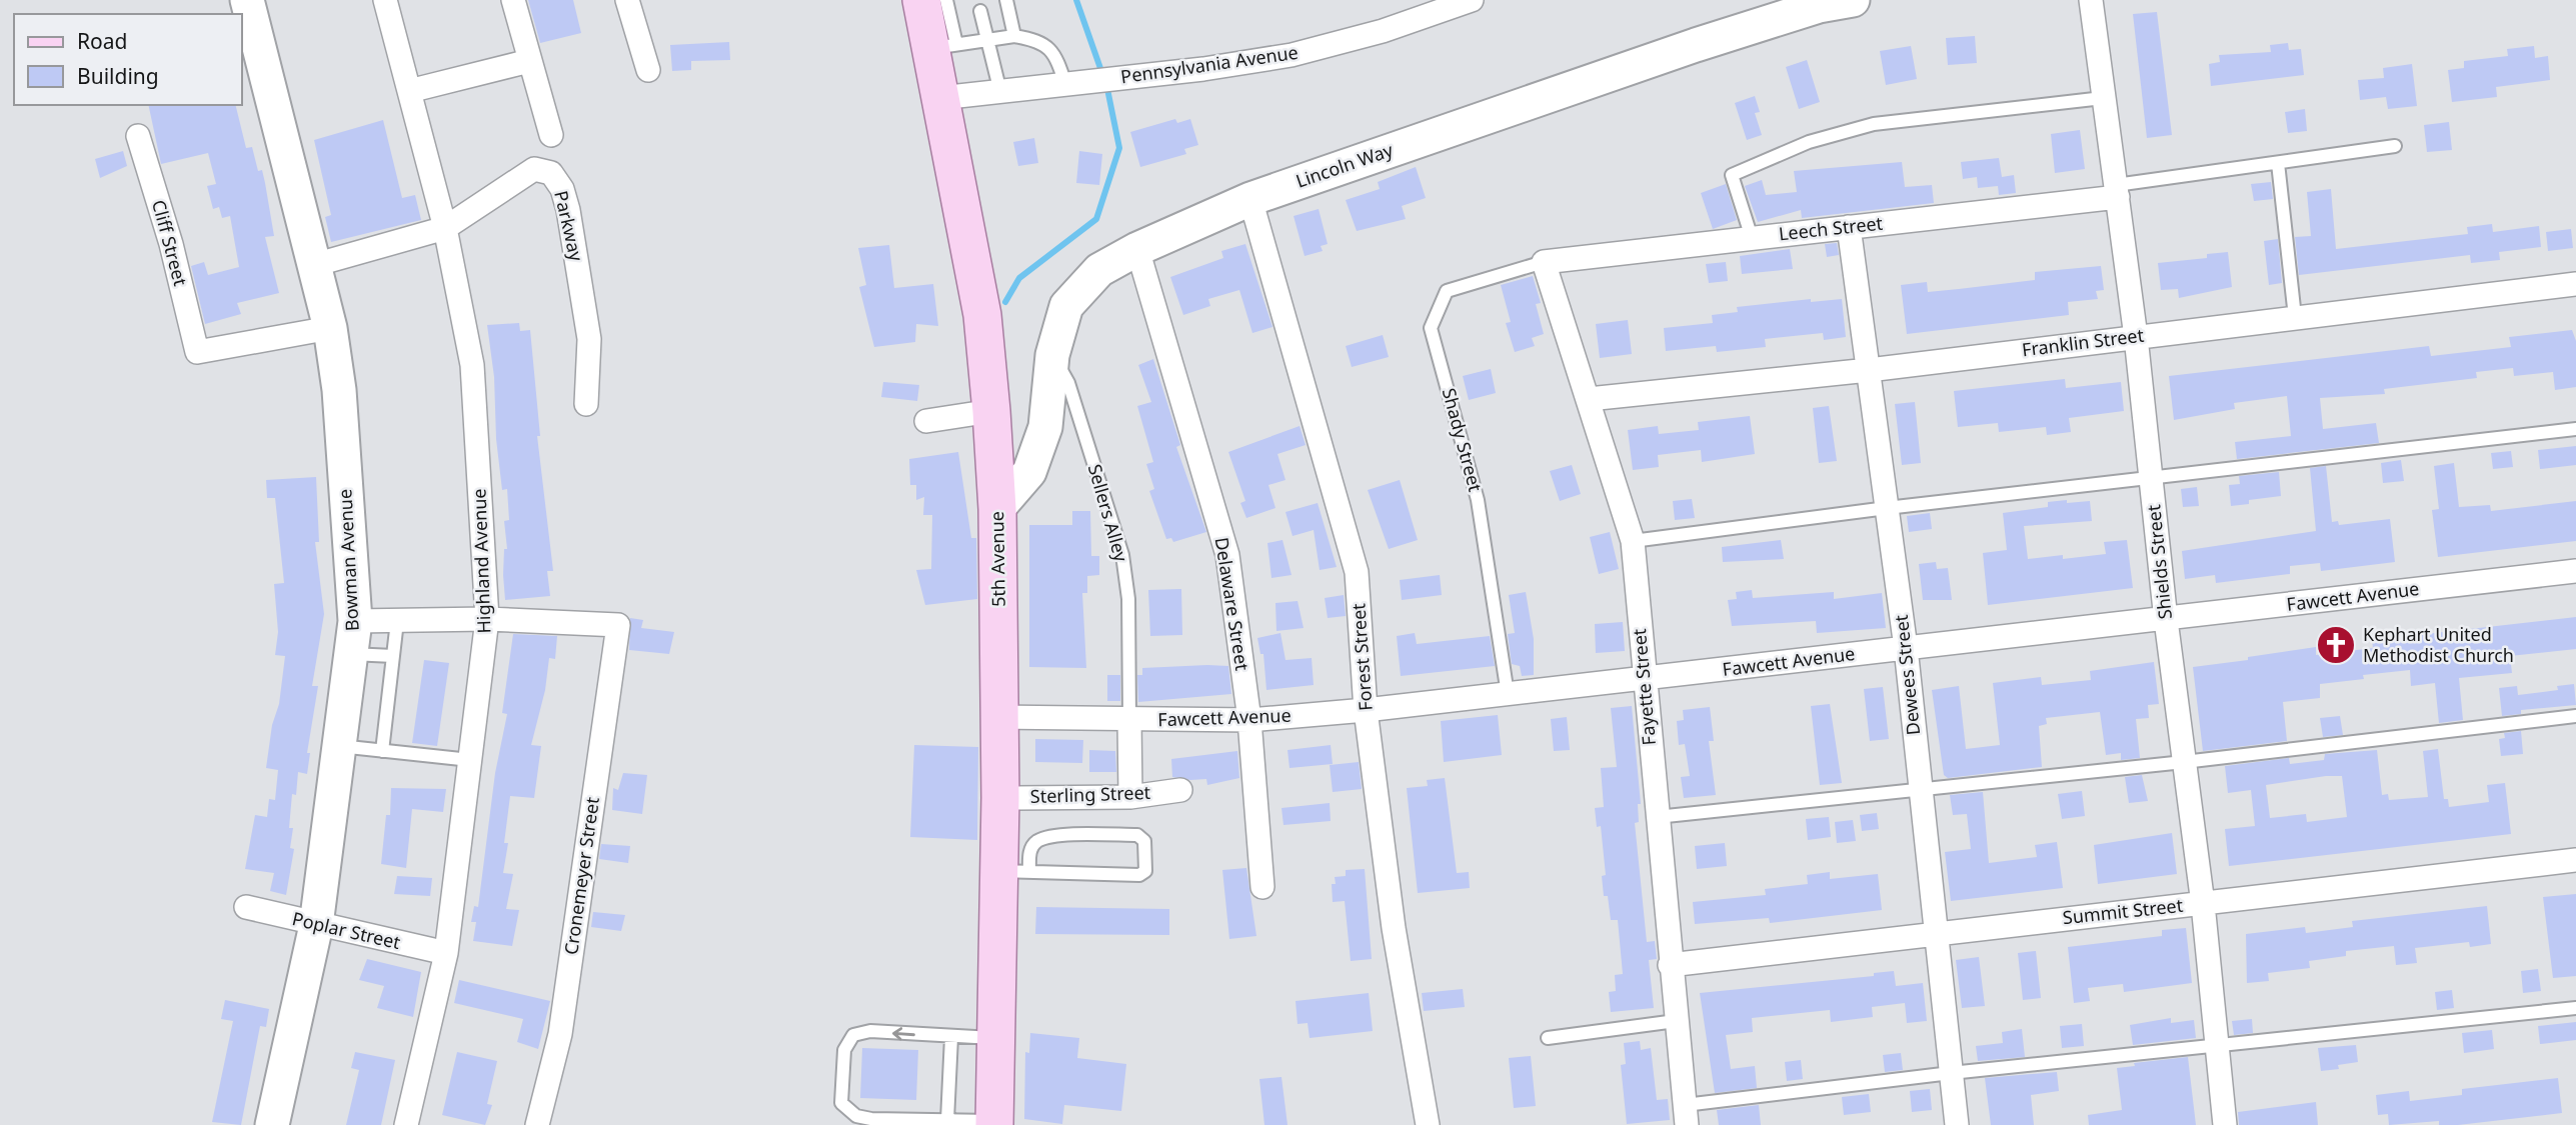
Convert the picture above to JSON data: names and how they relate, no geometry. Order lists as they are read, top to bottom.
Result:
{
  "streets": {
    "main road": ["Lincoln Way", "5th Avenue", "Bowman Avenue"],
    "street": [
      "Pennsylvania Avenue",
      "Parkway",
      "Leech Street",
      "Cliff Street",
      "Franklin Street",
      "Highland Avenue",
      "Shields Street",
      "Fawcett Avenue",
      "Delaware Street",
      "Forest Street",
      "Dewees Street",
      "Fayette Street",
      "Sterling Street",
      "Cronemeyer Street",
      "Summit Street",
      "Poplar Street"
    ],
    "lane": ["Shady Street", "Sellers Alley"]
  },
  "crossings": [
    ["Pennsylvania Avenue", "5th Avenue"],
    ["Lincoln Way", "Sellers Alley"],
    ["Lincoln Way", "5th Avenue"],
    ["Lincoln Way", "Delaware Street"],
    ["Lincoln Way", "Forest Street"],
    ["Parkway", "Highland Avenue"],
    ["Leech Street", "Shady Street"],
    ["Leech Street", "Shields Street"],
    ["Leech Street", "Dewees Street"],
    ["Leech Street", "Fayette Street"],
    ["Cliff Street", "Bowman Avenue"],
    ["Franklin Street", "Shields Street"],
    ["Franklin Street", "Dewees Street"],
    ["Franklin Street", "Fayette Street"],
    ["Shady Street", "Fawcett Avenue"],
    ["Shady Street", "Fayette Street"],
    ["Sellers Alley", "Fawcett Avenue"],
    ["5th Avenue", "Fawcett Avenue"],
    ["5th Avenue", "Sterling Street"],
    ["Bowman Avenue", "Poplar Street"],
    ["Highland Avenue", "Cronemeyer Street"],
    ["Highland Avenue", "Poplar Street"],
    ["Shields Street", "Fawcett Avenue"],
    ["Shields Street", "Summit Street"],
    ["Fawcett Avenue", "Delaware Street"],
    ["Fawcett Avenue", "Forest Street"],
    ["Fawcett Avenue", "Dewees Street"],
    ["Fawcett Avenue", "Fayette Street"],
    ["Dewees Street", "Summit Street"],
    ["Fayette Street", "Summit Street"]
  ],
  "places": {
    "church": ["Kephart United Methodist Church"]
  },
  "legend": ["Road", "Building"]
}
